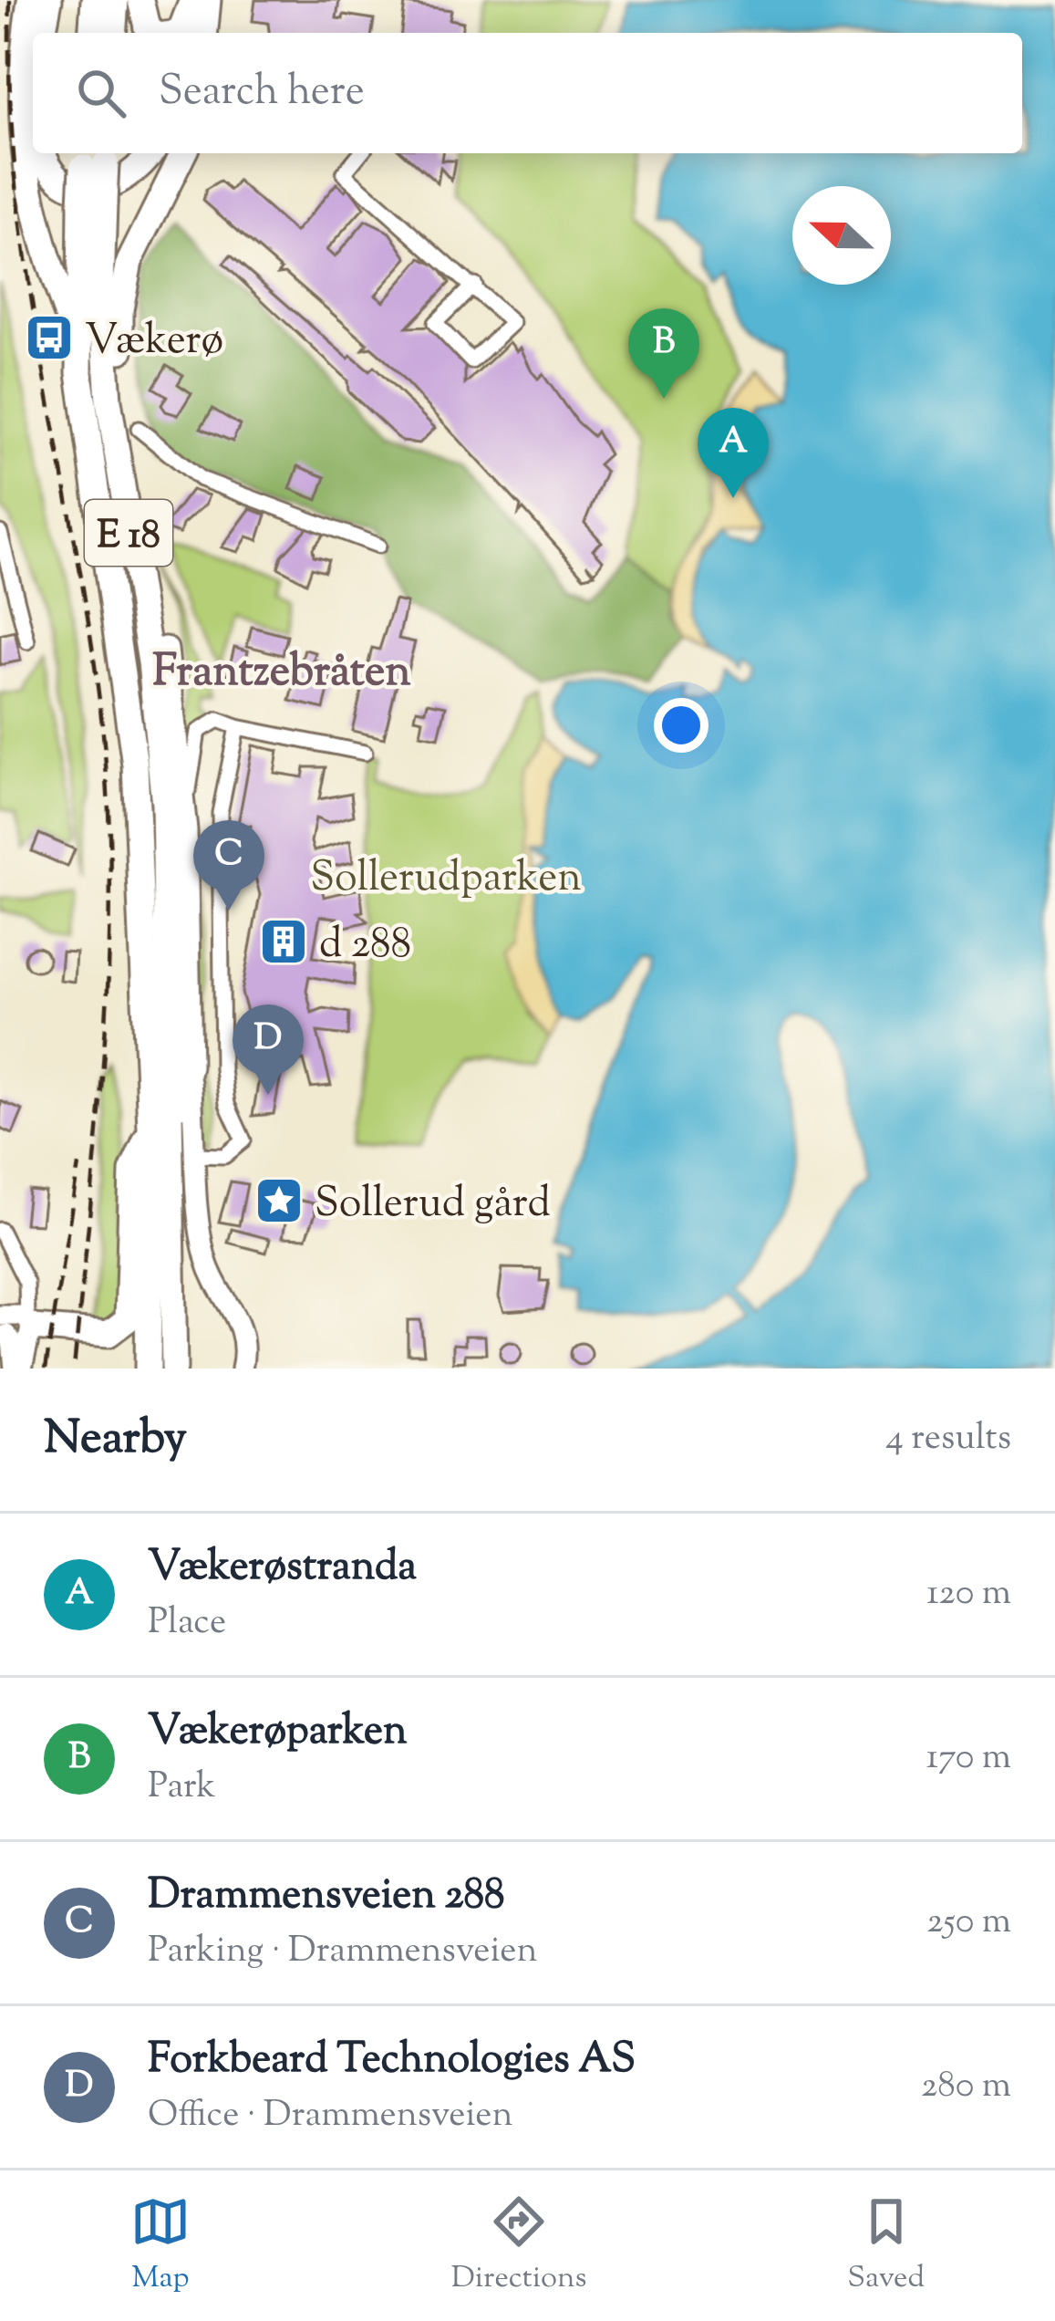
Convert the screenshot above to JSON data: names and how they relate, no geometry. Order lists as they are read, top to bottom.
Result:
{
  "streets": {
    "highway": ["E 18"]
  },
  "districts": ["Frantzebråten"],
  "parks": ["Sollerudparken"],
  "places": {
    "bus stop": ["Vækerø"],
    "building": ["d 288"],
    "place": ["Sollerud gård"]
  },
  "north": "left",
  "page": {
    "search": "Search here",
    "pins": [
      "B",
      "A",
      "C",
      "D"
    ],
    "heading": ["Nearby", "4 results"],
    "list": [
      {
        "mark": "A",
        "name": "Vækerøstranda",
        "note": "Place",
        "value": "120 m"
      },
      {
        "mark": "B",
        "name": "Vækerøparken",
        "note": "Park",
        "value": "170 m"
      },
      {
        "mark": "C",
        "name": "Drammensveien 288",
        "note": "Parking · Drammensveien",
        "value": "250 m"
      },
      {
        "mark": "D",
        "name": "Forkbeard Technologies AS",
        "note": "Office · Drammensveien",
        "value": "280 m"
      }
    ],
    "nav": ["Map", "Directions", "Saved"]
  }
}
